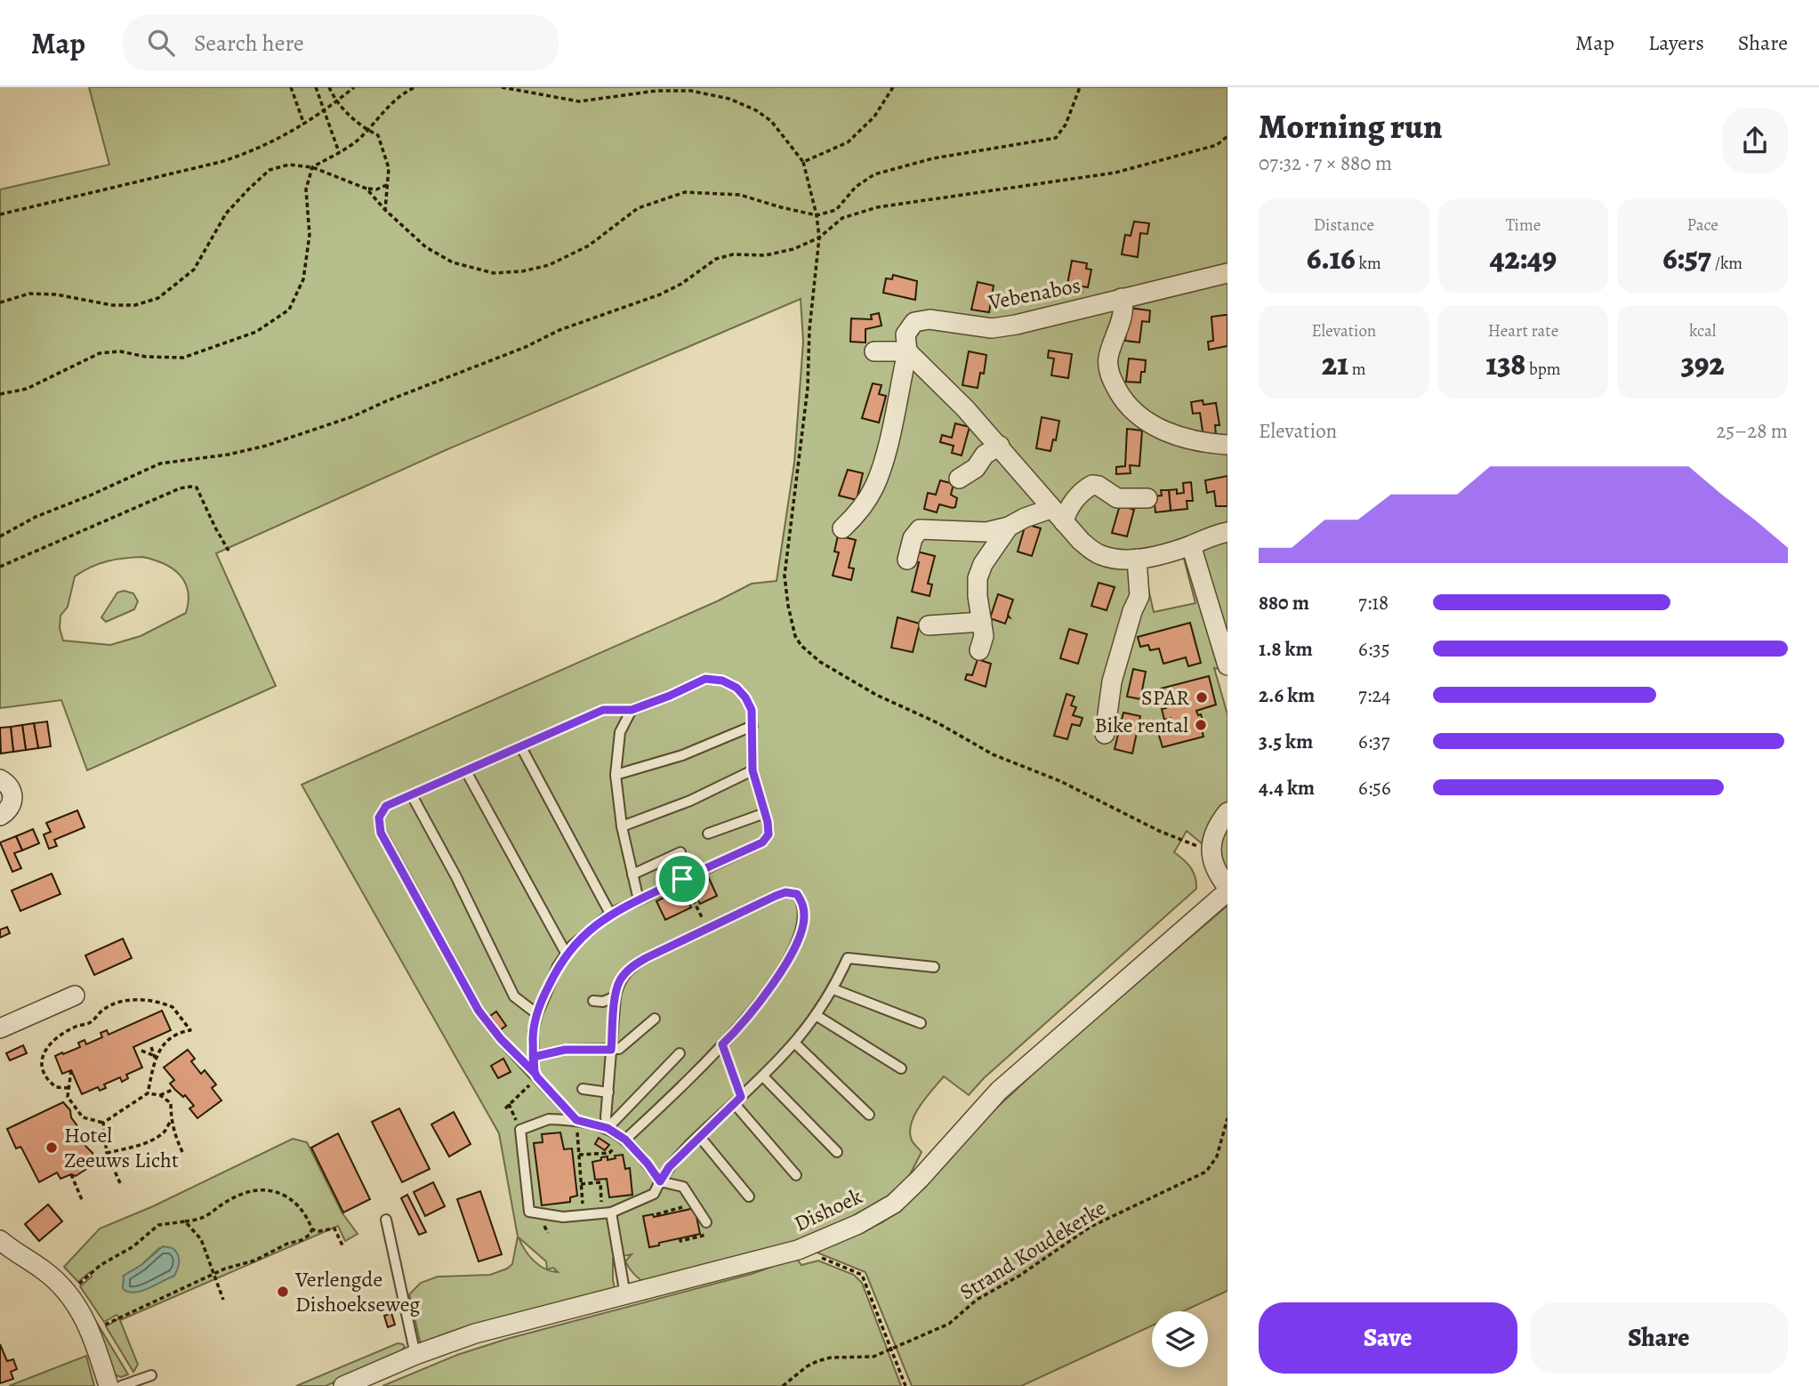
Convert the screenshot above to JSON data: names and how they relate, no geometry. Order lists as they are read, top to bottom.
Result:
{
  "streets": {
    "street": ["Vebenabos", "Dishoek"],
    "path": ["Strand Koudekerke"]
  },
  "places": [
    "SPAR",
    "Bike rental",
    "Hotel Zeeuws Licht",
    "Verlengde Dishoekseweg"
  ],
  "page": {
    "header": "Map",
    "search": "Search here",
    "nav": ["Map", "Layers", "Share"],
    "heading": ["Morning run", "07:32 · 7 × 880 m"],
    "stats": [
      ["Distance", "6.16 km"],
      ["Time", "42:49"],
      ["Pace", "6:57 /km"],
      ["Elevation", "21 m"],
      ["Heart rate", "138 bpm"],
      ["kcal", "392"]
    ],
    "chart": ["Elevation", "25–28 m"],
    "list": [
      {
        "name": "880 m",
        "note": "7:18"
      },
      {
        "name": "1.8 km",
        "note": "6:35"
      },
      {
        "name": "2.6 km",
        "note": "7:24"
      },
      {
        "name": "3.5 km",
        "note": "6:37"
      },
      {
        "name": "4.4 km",
        "note": "6:56"
      }
    ],
    "buttons": ["Save", "Share"]
  }
}
